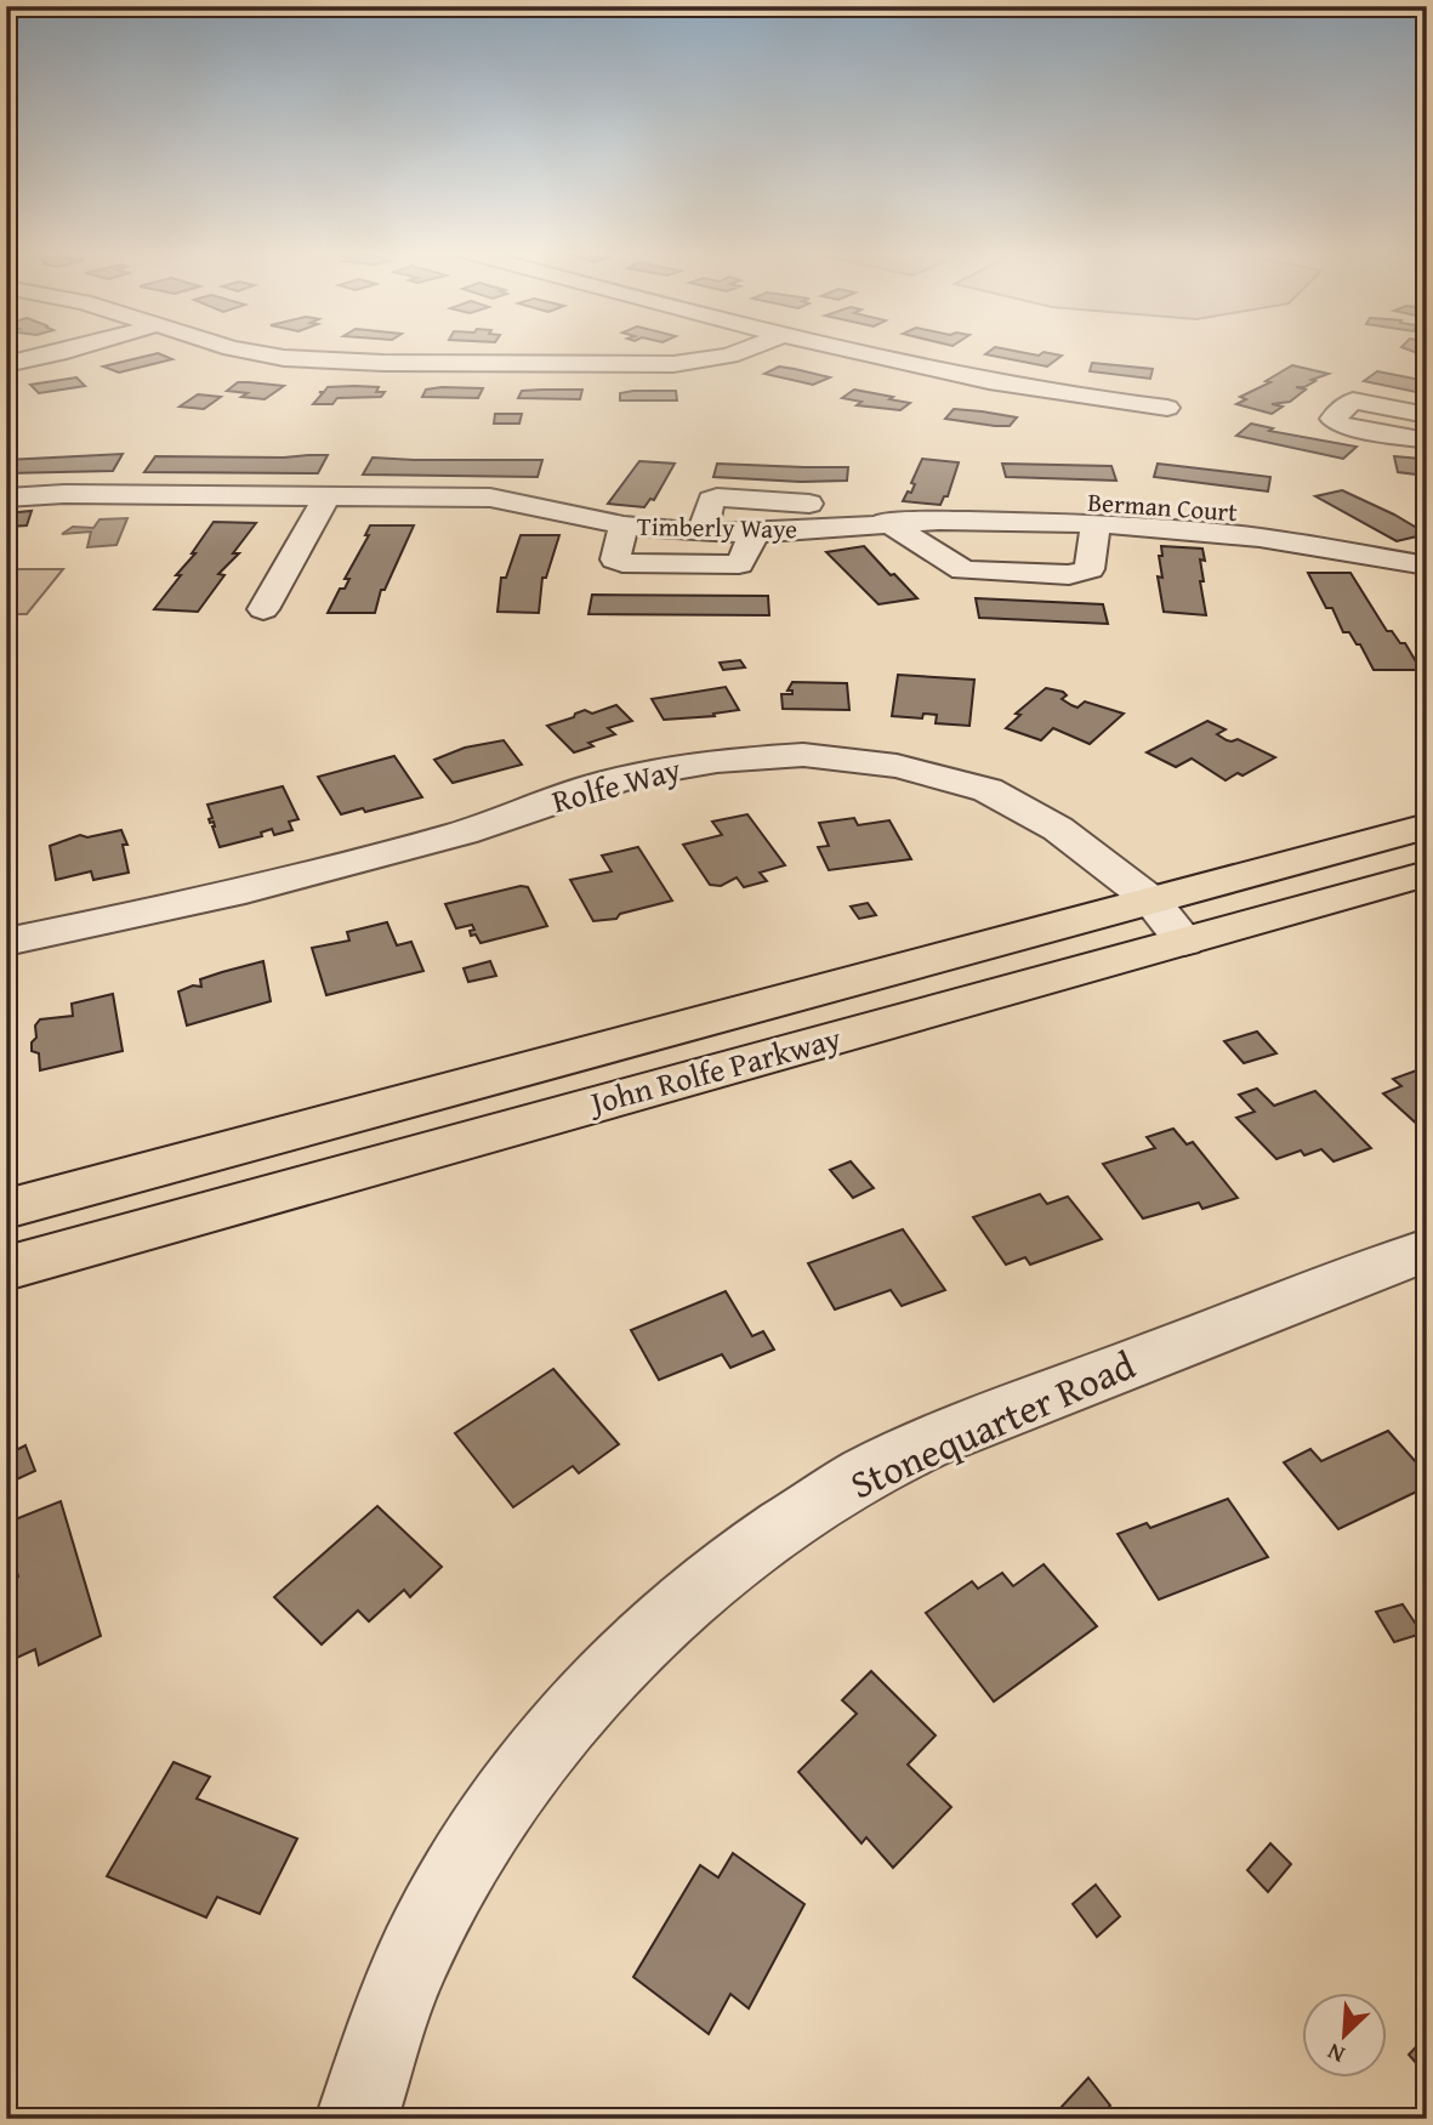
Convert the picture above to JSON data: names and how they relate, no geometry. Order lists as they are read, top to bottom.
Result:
{
  "streets": {
    "main road": ["John Rolfe Parkway"],
    "street": [
      "Berman Court",
      "Timberly Waye",
      "Rolfe Way",
      "Stonequarter Road"
    ]
  },
  "crossings": [
    ["Berman Court", "Timberly Waye"],
    ["Rolfe Way", "John Rolfe Parkway"]
  ],
  "north": "bottom left"
}
